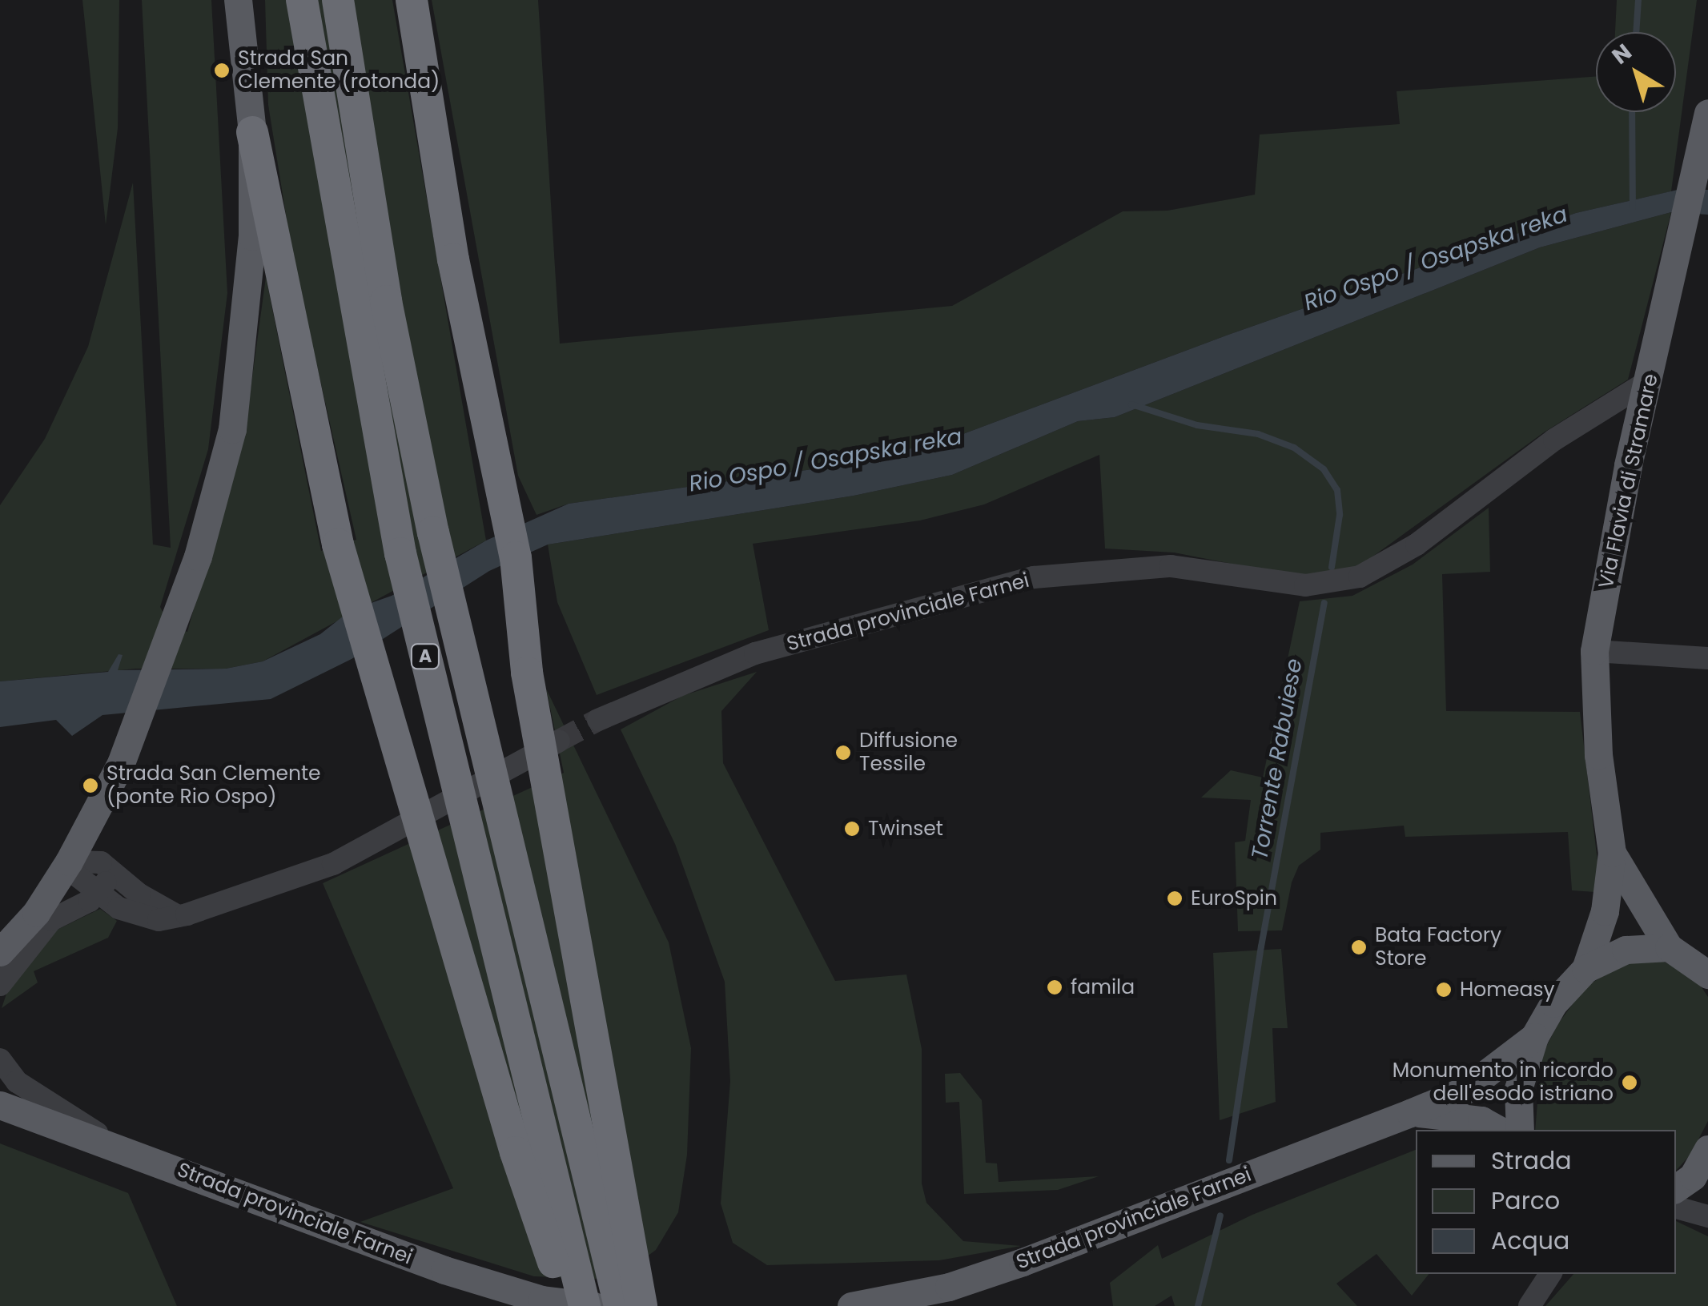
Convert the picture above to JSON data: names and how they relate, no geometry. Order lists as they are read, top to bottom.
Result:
{
  "streets": {
    "highway": ["A"],
    "main road": ["Via Flavia di Stramare", "Strada provinciale Farnei"]
  },
  "crossings": [
    ["Via Flavia di Stramare", "Strada provinciale Farnei"]
  ],
  "water": ["Rio Ospo / Osapska reka", "Torrente Rabuiese"],
  "places": [
    "Strada San Clemente (rotonda)",
    "Diffusione Tessile",
    "Strada San Clemente (ponte Rio Ospo)",
    "Twinset",
    "EuroSpin",
    "Bata Factory Store",
    "famila",
    "Homeasy",
    "Monumento in ricordo dell'esodo istriano"
  ],
  "legend": ["Strada", "Parco", "Acqua"],
  "north": "top left"
}
